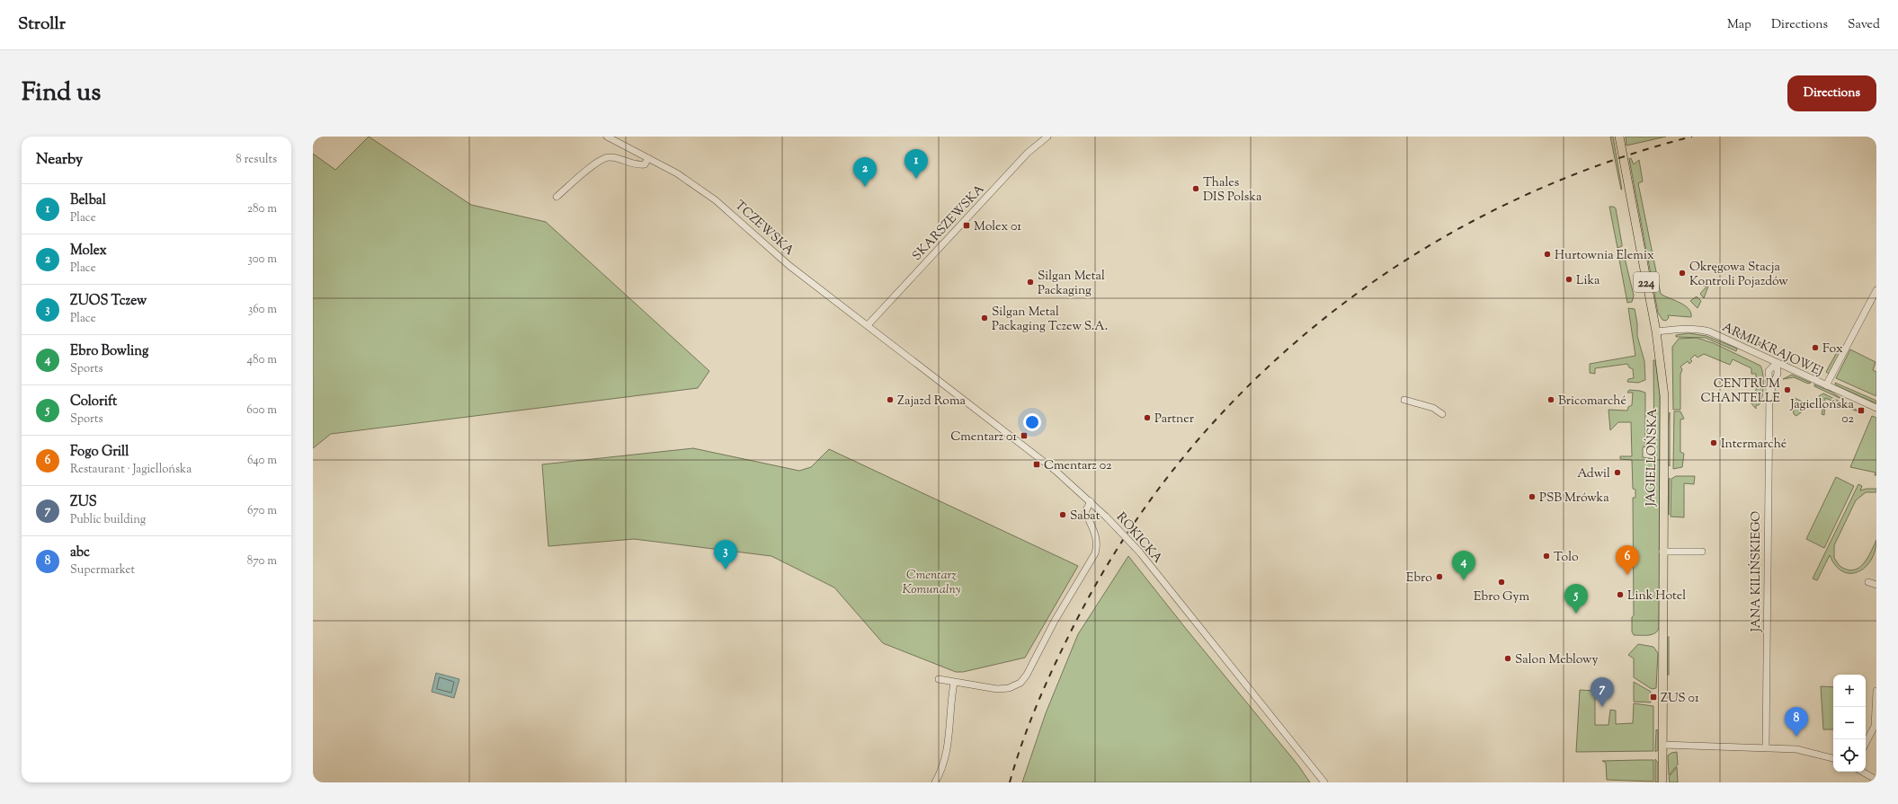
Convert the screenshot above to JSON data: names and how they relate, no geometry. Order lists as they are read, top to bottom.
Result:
{
  "streets": {
    "main road": ["224", "JAGIELLOŃSKA"],
    "street": [
      "SKARSZEWSKA",
      "TCZEWSKA",
      "ARMII KRAJOWEJ",
      "ROKICKA",
      "JANA KILIŃSKIEGO"
    ]
  },
  "crossings": [
    ["SKARSZEWSKA", "TCZEWSKA"],
    ["TCZEWSKA", "ROKICKA"],
    ["ARMII KRAJOWEJ", "JAGIELLOŃSKA"],
    ["ARMII KRAJOWEJ", "JANA KILIŃSKIEGO"]
  ],
  "parks": ["Cmentarz Komunalny"],
  "places": {
    "other": [
      "Thales DIS Polska",
      "Hurtownia Elemix",
      "Okręgowa Stacja Kontroli Pojazdów",
      "Lika",
      "Silgan Metal Packaging",
      "Silgan Metal Packaging Tczew S.A.",
      "Fox",
      "CENTRUM CHANTELLE",
      "Zajazd Roma",
      "Bricomarché",
      "Partner",
      "Intermarché",
      "Adwil",
      "PSB Mrówka",
      "Sabat",
      "Tolo",
      "Ebro",
      "Ebro Gym",
      "Link Hotel",
      "Salon Meblowy"
    ],
    "transit": [
      "Molex 01",
      "Jagiellońska 02",
      "Cmentarz 01",
      "Cmentarz 02",
      "ZUS 01"
    ]
  },
  "page": {
    "header": "Strollr",
    "nav": ["Map", "Directions", "Saved"],
    "title": "Find us",
    "buttons": "Directions",
    "heading": ["Nearby", "8 results"],
    "pins": [
      "1",
      "2",
      "3",
      "6",
      "4",
      "5",
      "7",
      "8"
    ],
    "list": [
      {
        "mark": "1",
        "name": "Belbal",
        "note": "Place",
        "value": "280 m"
      },
      {
        "mark": "2",
        "name": "Molex",
        "note": "Place",
        "value": "300 m"
      },
      {
        "mark": "3",
        "name": "ZUOS Tczew",
        "note": "Place",
        "value": "360 m"
      },
      {
        "mark": "4",
        "name": "Ebro Bowling",
        "note": "Sports",
        "value": "480 m"
      },
      {
        "mark": "5",
        "name": "Colorift",
        "note": "Sports",
        "value": "600 m"
      },
      {
        "mark": "6",
        "name": "Fogo Grill",
        "note": "Restaurant · Jagiellońska",
        "value": "640 m"
      },
      {
        "mark": "7",
        "name": "ZUS",
        "note": "Public building",
        "value": "670 m"
      },
      {
        "mark": "8",
        "name": "abc",
        "note": "Supermarket",
        "value": "870 m"
      }
    ],
    "map_buttons": ["+", "−"]
  }
}
